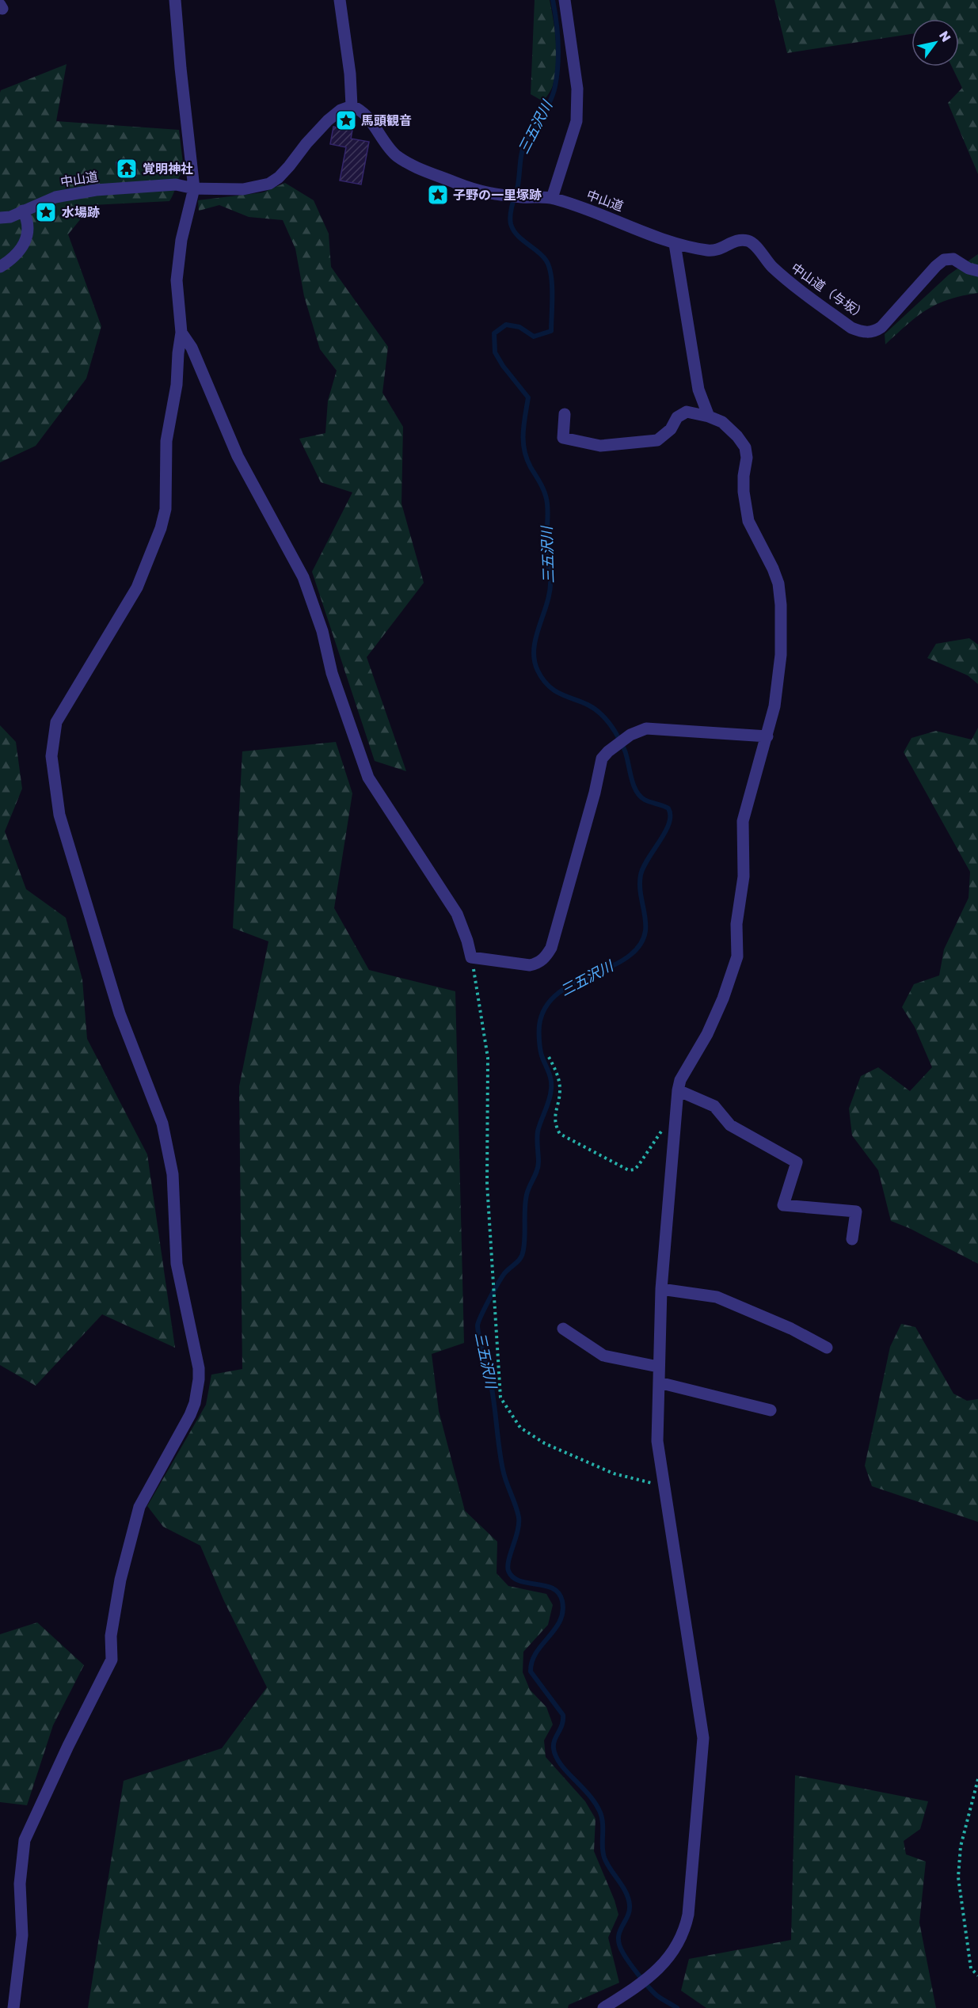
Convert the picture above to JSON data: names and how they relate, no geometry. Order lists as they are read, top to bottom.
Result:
{
  "streets": {
    "street": ["中山道", "中山道（与坂）"]
  },
  "crossings": [
    ["中山道", "中山道（与坂）"]
  ],
  "water": ["三五沢川"],
  "places": {
    "place": ["馬頭観音", "子野の一里塚跡", "水場跡"],
    "temple": ["覚明神社"]
  },
  "north": "top right"
}
